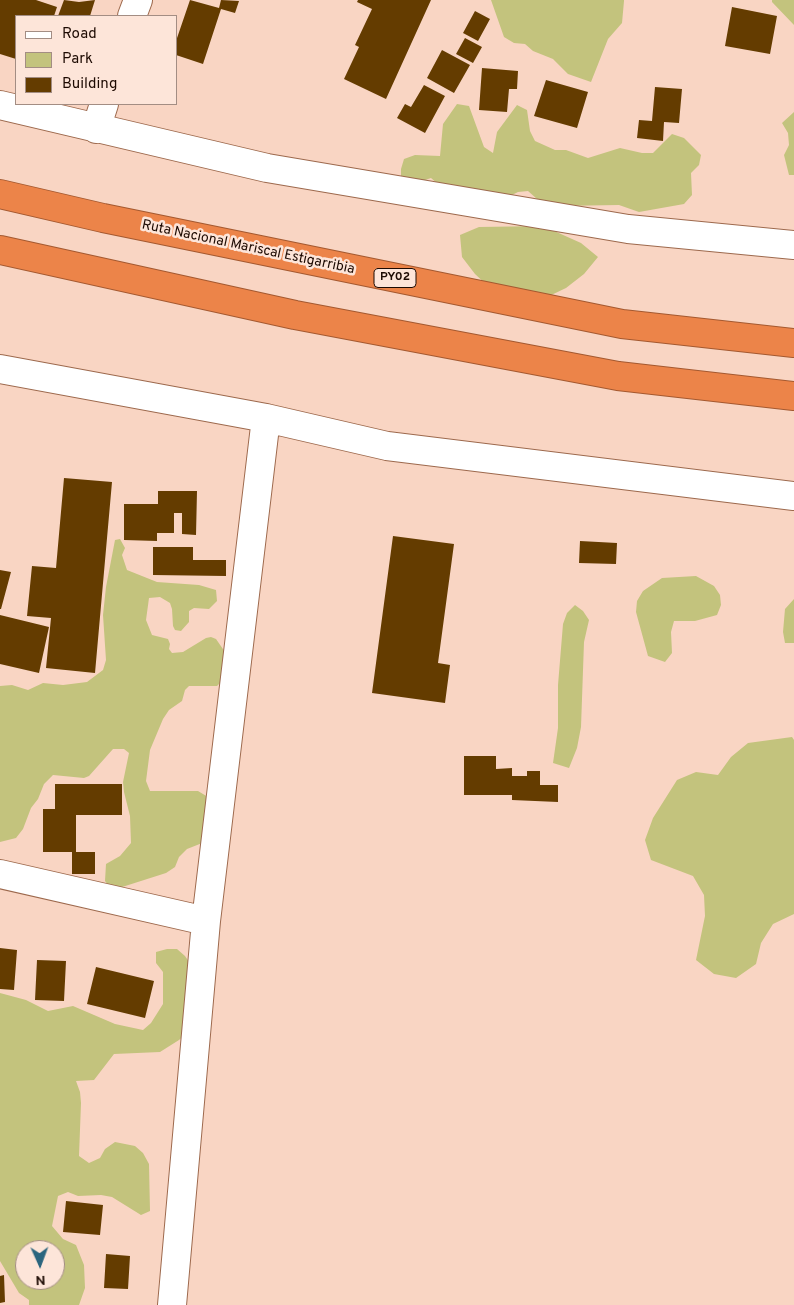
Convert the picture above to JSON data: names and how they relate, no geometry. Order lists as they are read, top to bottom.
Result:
{
  "streets": {
    "highway": ["Ruta Nacional Mariscal Estigarribia", "PY02"]
  },
  "legend": ["Road", "Park", "Building"],
  "north": "bottom"
}
